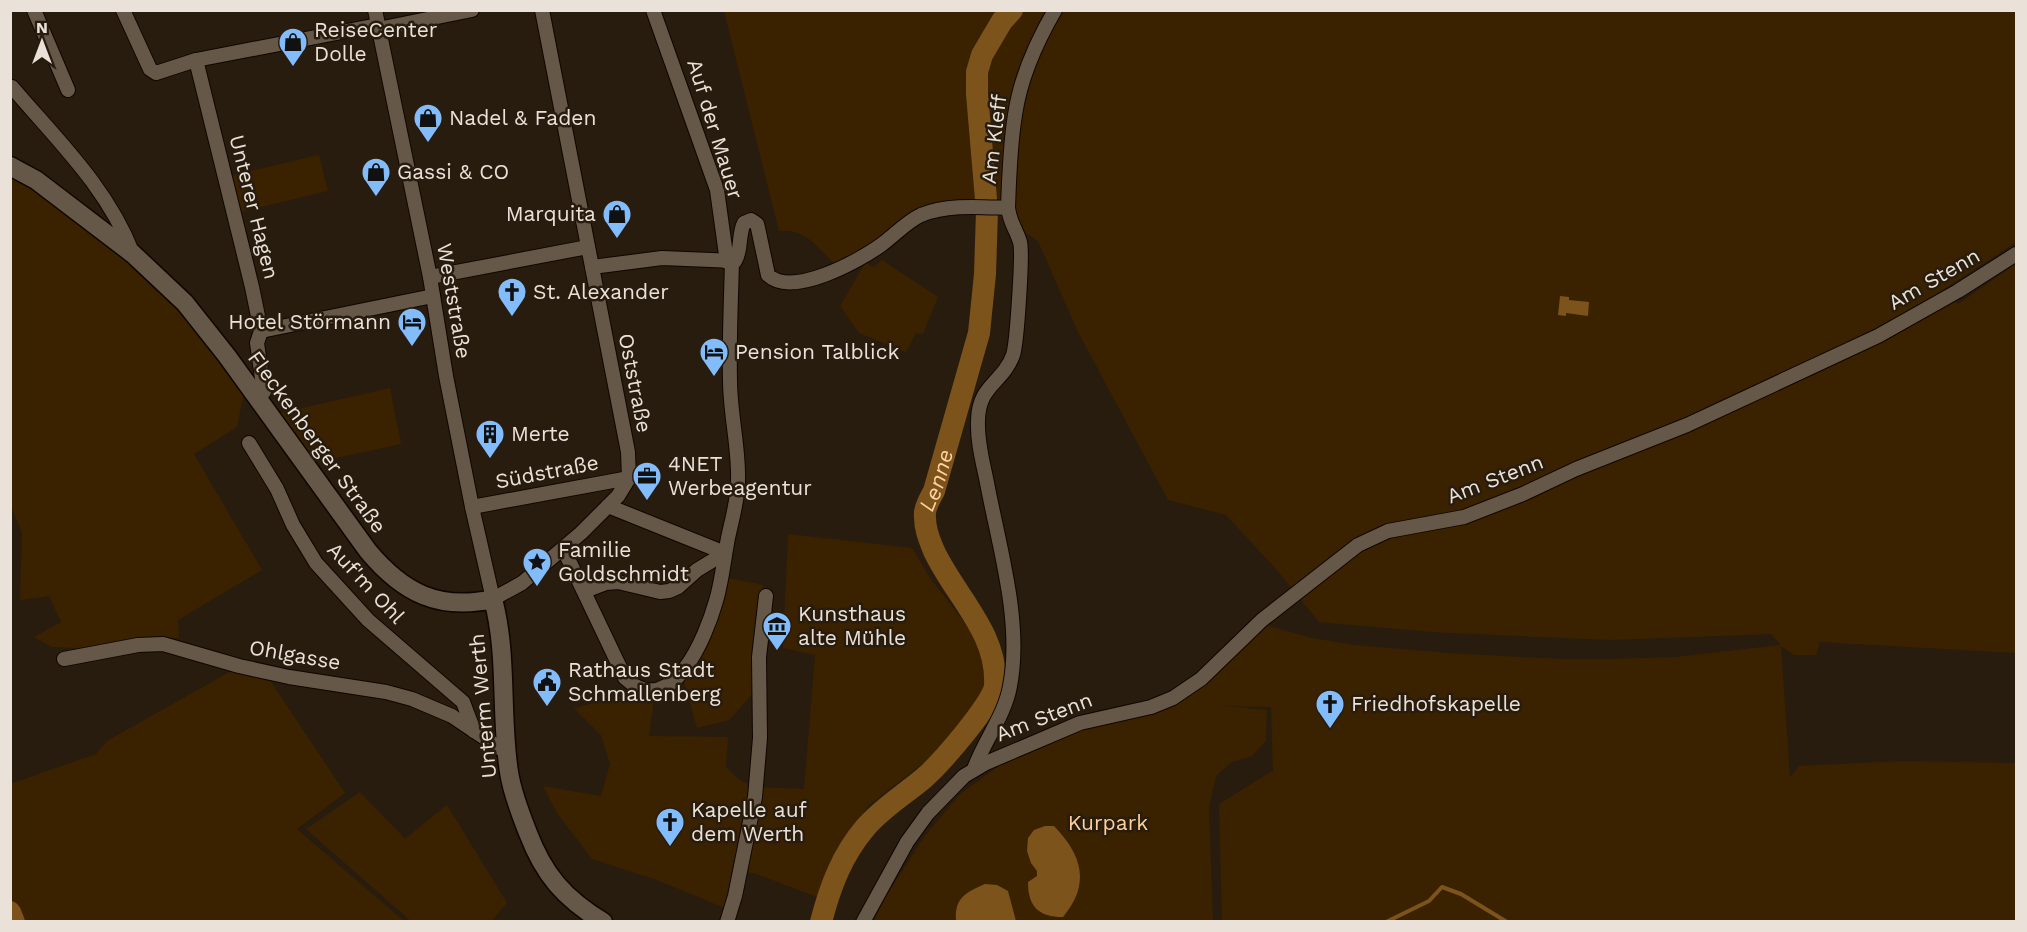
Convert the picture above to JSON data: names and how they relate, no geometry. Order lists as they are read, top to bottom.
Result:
{
  "streets": {
    "street": [
      "Auf der Mauer",
      "Am Kleff",
      "Unterer Hagen",
      "Am Stenn",
      "Weststraße",
      "Oststraße",
      "Fleckenberger Straße",
      "Südstraße",
      "Auf'm Ohl",
      "Ohlgasse",
      "Unterm Werth"
    ]
  },
  "crossings": [
    ["Am Kleff", "Am Stenn"],
    ["Unterer Hagen", "Fleckenberger Straße"],
    ["Weststraße", "Fleckenberger Straße"],
    ["Weststraße", "Südstraße"],
    ["Weststraße", "Unterm Werth"],
    ["Oststraße", "Südstraße"],
    ["Fleckenberger Straße", "Unterm Werth"],
    ["Auf'm Ohl", "Ohlgasse"],
    ["Ohlgasse", "Unterm Werth"]
  ],
  "water": ["Lenne"],
  "parks": ["Kurpark"],
  "places": {
    "shop": [
      "ReiseCenter Dolle",
      "Nadel & Faden",
      "Gassi & CO",
      "Marquita"
    ],
    "church": ["St. Alexander", "Friedhofskapelle", "Kapelle auf dem Werth"],
    "hotel": ["Hotel Störmann", "Pension Talblick"],
    "building": ["Merte"],
    "office": ["4NET Werbeagentur"],
    "place": ["Familie Goldschmidt"],
    "museum": ["Kunsthaus alte Mühle"],
    "public building": ["Rathaus Stadt Schmallenberg"]
  },
  "north": "top"
}
